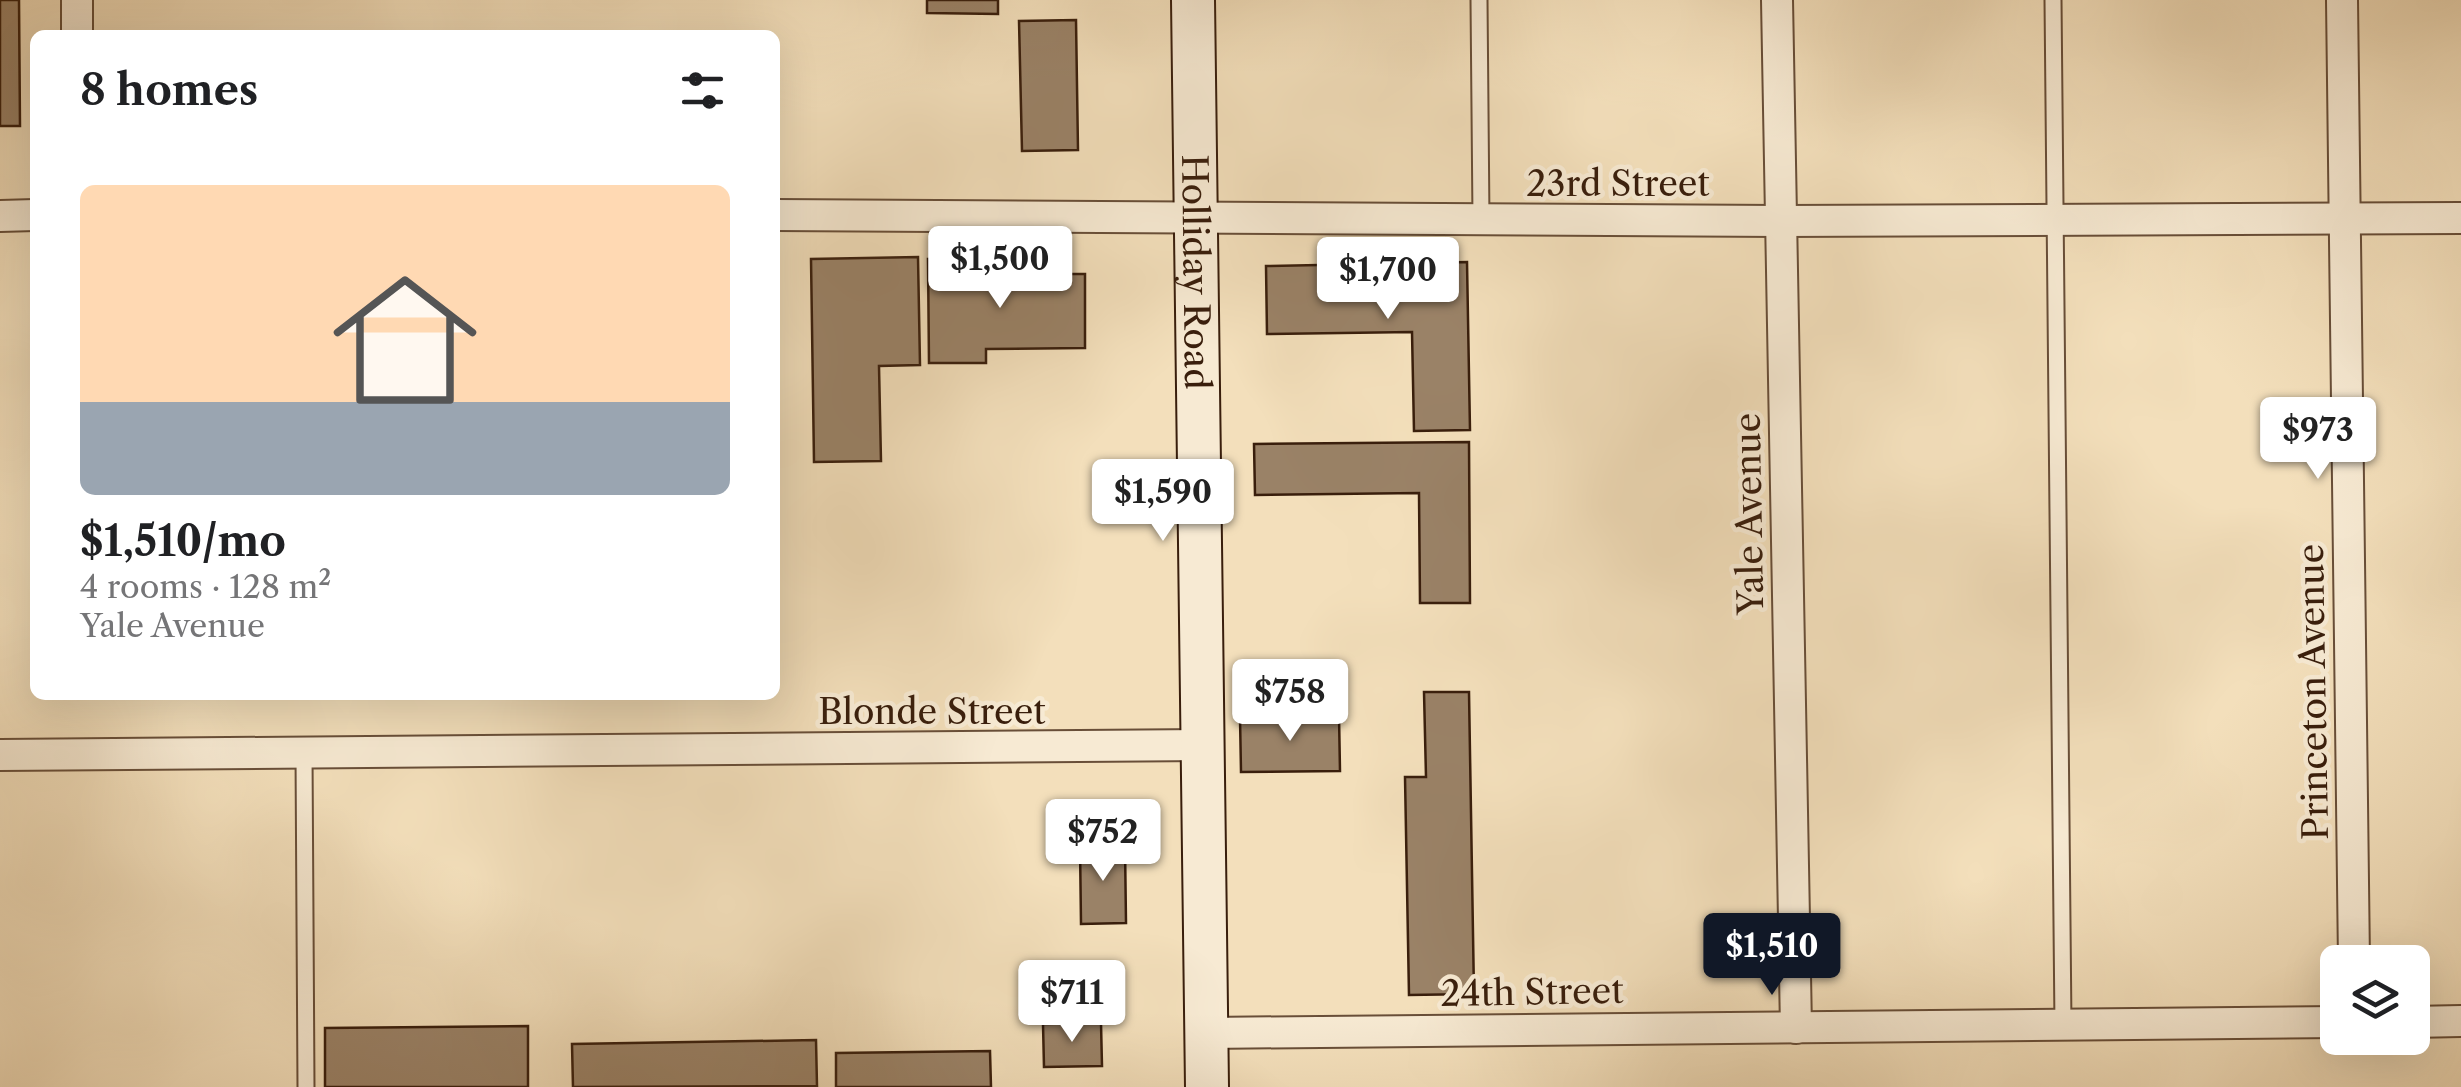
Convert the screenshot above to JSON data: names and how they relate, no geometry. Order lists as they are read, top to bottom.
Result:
{
  "streets": {
    "street": [
      "23rd Street",
      "Holliday Road",
      "Yale Avenue",
      "Princeton Avenue",
      "Blonde Street",
      "24th Street"
    ]
  },
  "crossings": [
    ["23rd Street", "Holliday Road"],
    ["23rd Street", "Yale Avenue"],
    ["23rd Street", "Princeton Avenue"],
    ["Holliday Road", "Blonde Street"],
    ["Holliday Road", "24th Street"],
    ["Yale Avenue", "24th Street"]
  ],
  "page": {
    "heading": "8 homes",
    "list": [
      {
        "name": "$1,510/mo",
        "note": "4 rooms · 128 m² · Yale Avenue"
      }
    ],
    "price": [
      "$1,500",
      "$1,700",
      "$973",
      "$1,590",
      "$758",
      "$752",
      "$1,510",
      "$711"
    ]
  }
}
